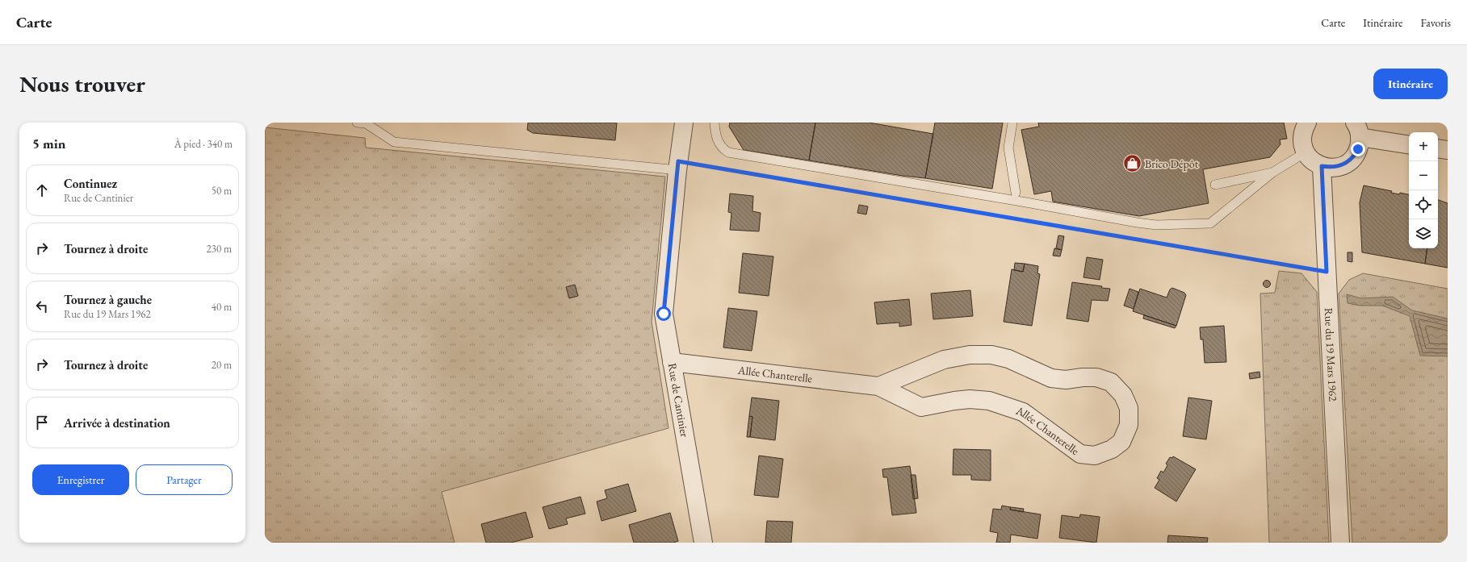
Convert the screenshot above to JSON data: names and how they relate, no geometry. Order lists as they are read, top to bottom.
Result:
{
  "streets": {
    "street": ["Rue du 19 Mars 1962", "Allée Chanterelle", "Rue de Cantinier"]
  },
  "crossings": [
    ["Allée Chanterelle", "Rue de Cantinier"]
  ],
  "places": {
    "shop": ["Brico Dépôt"]
  },
  "page": {
    "header": "Carte",
    "nav": ["Carte", "Itinéraire", "Favoris"],
    "buttons": [
      "Itinéraire",
      ["Enregistrer", "Partager"]
    ],
    "title": "Nous trouver",
    "heading": ["5 min", "À pied · 340 m"],
    "map_buttons": ["+", "−"],
    "list": [
      ["Continuez", "Rue de Cantinier", "50 m"],
      ["Tournez à droite", "230 m"],
      ["Tournez à gauche", "Rue du 19 Mars 1962", "40 m"],
      ["Tournez à droite", "20 m"],
      "Arrivée à destination"
    ]
  }
}
